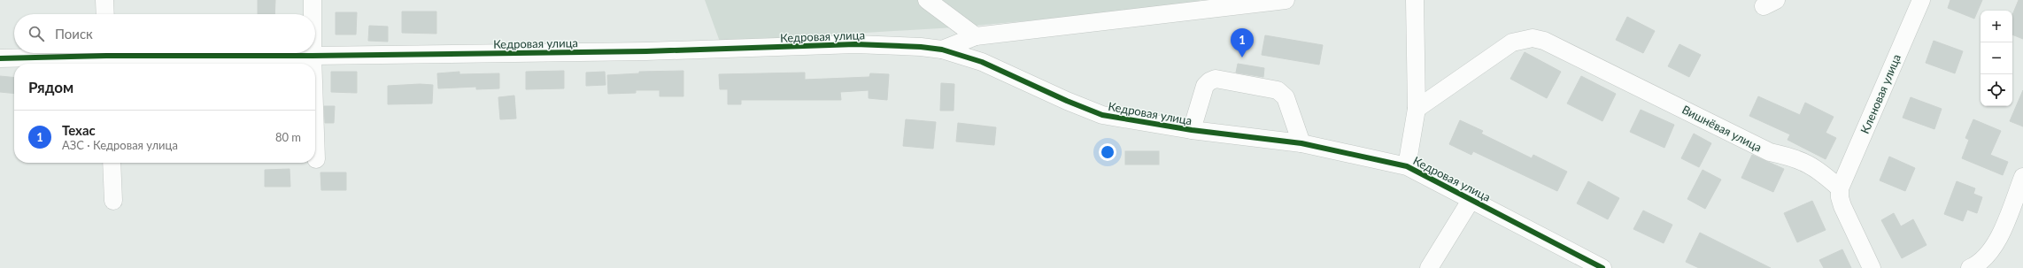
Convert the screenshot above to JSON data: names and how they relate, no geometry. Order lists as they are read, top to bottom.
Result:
{
  "streets": {
    "street": ["Кедровая улица", "Кленовая улица", "Вишнёвая улица"]
  },
  "crossings": [
    ["Кленовая улица", "Вишнёвая улица"]
  ],
  "page": {
    "map_buttons": ["+", "−"],
    "search": "Поиск",
    "pins": "1",
    "heading": "Рядом",
    "list": [
      {
        "mark": "1",
        "name": "Техас",
        "note": "АЗС · Кедровая улица",
        "value": "80 m"
      }
    ]
  }
}
